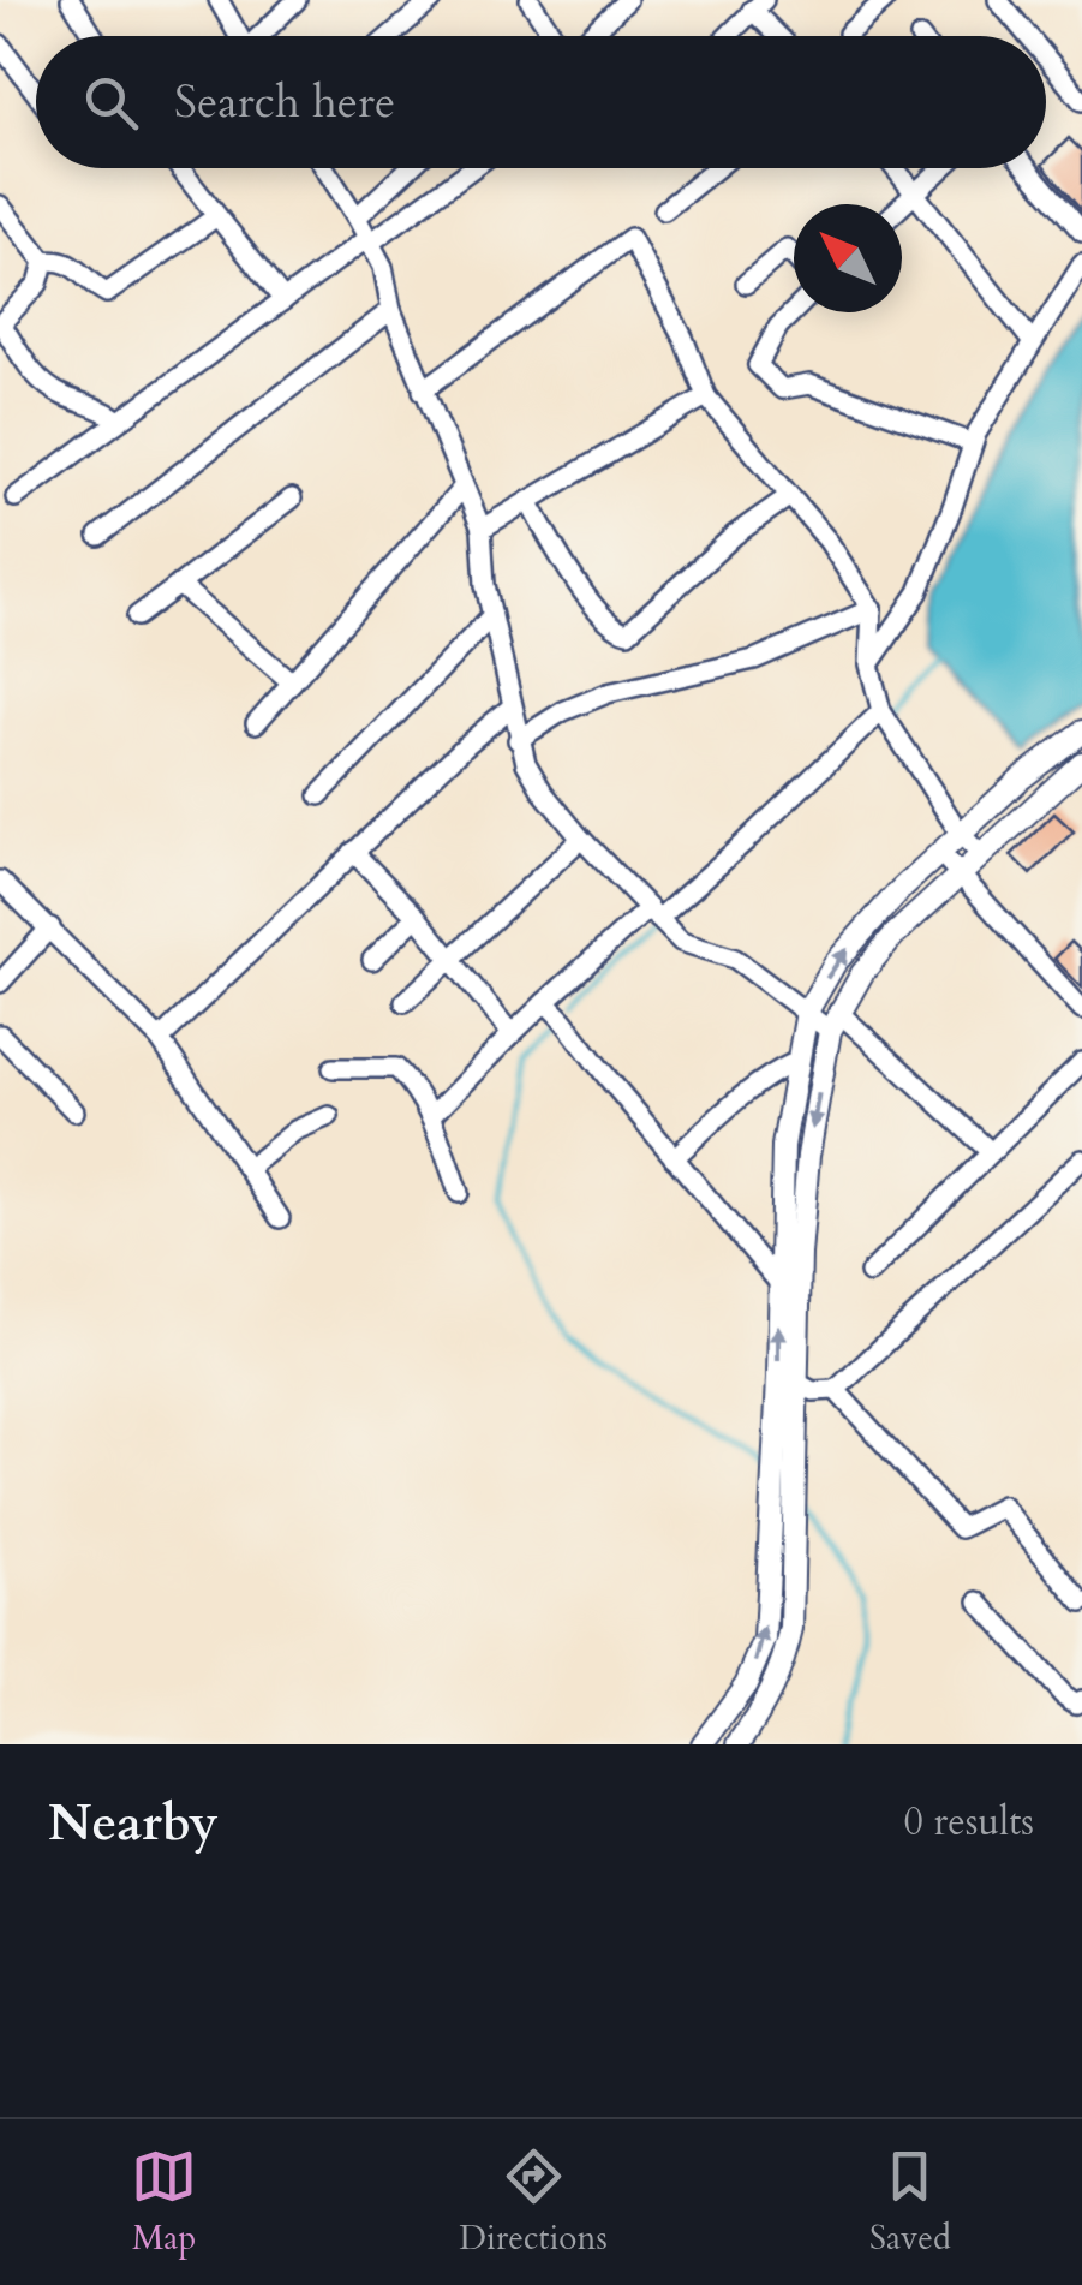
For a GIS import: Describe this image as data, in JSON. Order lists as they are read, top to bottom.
{
  "north": "top left",
  "page": {
    "search": "Search here",
    "heading": ["Nearby", "0 results"],
    "nav": ["Map", "Directions", "Saved"]
  }
}
